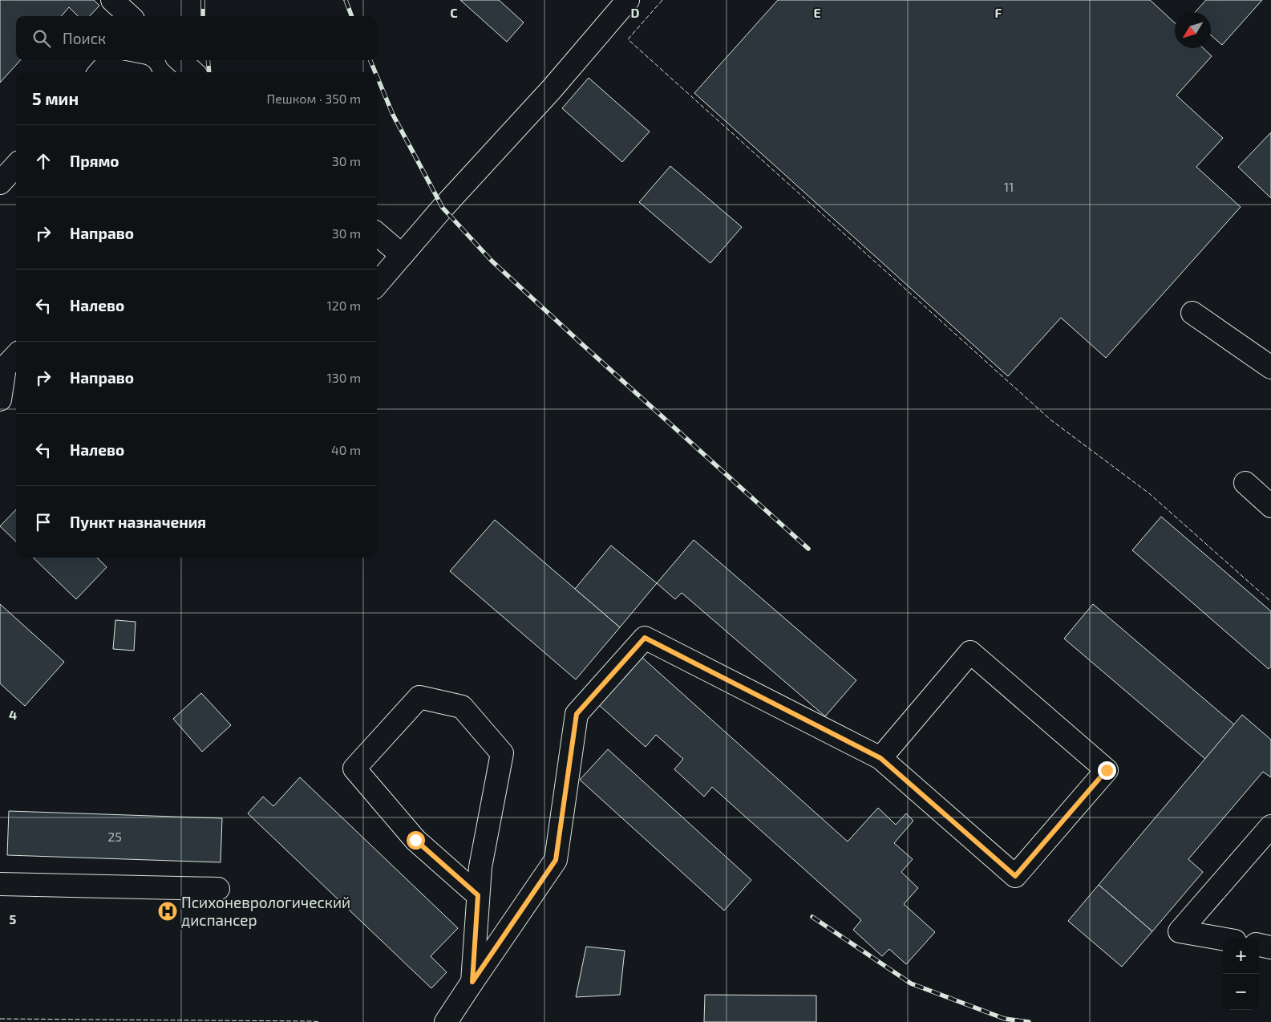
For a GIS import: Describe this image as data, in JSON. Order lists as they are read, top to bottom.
{
  "places": {
    "hospital": ["Психоневрологический диспансер"]
  },
  "house_numbers": ["11", "25"],
  "north": "bottom left",
  "page": {
    "search": "Поиск",
    "heading": ["5 мин", "Пешком · 350 m"],
    "list": [
      ["Прямо", "30 m"],
      ["Направо", "30 m"],
      ["Налево", "120 m"],
      ["Направо", "130 m"],
      ["Налево", "40 m"],
      "Пункт назначения"
    ],
    "map_buttons": ["+", "−"]
  },
  "grid": {
    "columns": [
      "C",
      "D",
      "E",
      "F"
    ],
    "rows": ["4", "5"]
  }
}
